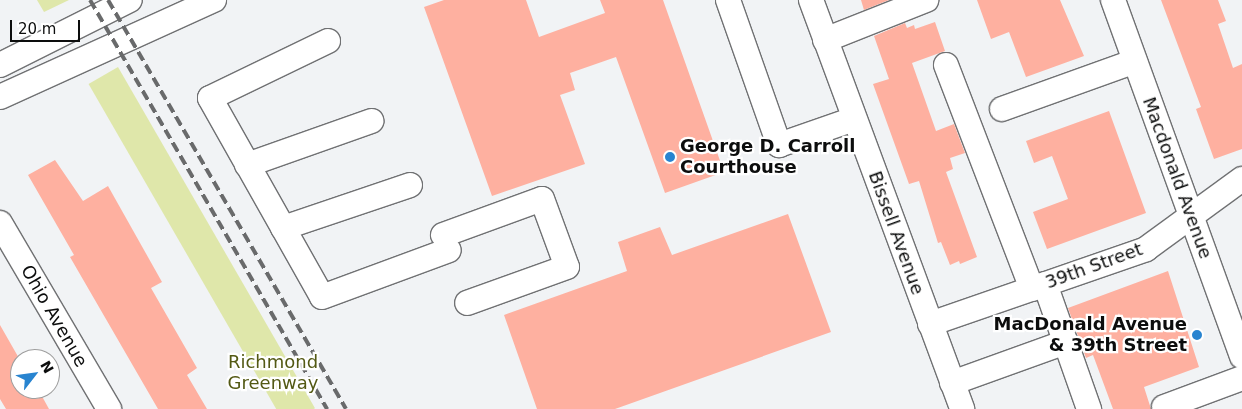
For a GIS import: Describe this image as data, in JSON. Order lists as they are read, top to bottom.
{
  "streets": {
    "street": [
      "Macdonald Avenue",
      "Bissell Avenue",
      "39th Street",
      "Ohio Avenue"
    ]
  },
  "crossings": [
    ["Macdonald Avenue", "39th Street"],
    ["Bissell Avenue", "39th Street"]
  ],
  "parks": ["Richmond Greenway"],
  "places": ["George D. Carroll Courthouse", "MacDonald Avenue & 39th Street"],
  "scale_bar": "20 m",
  "north": "top right"
}
